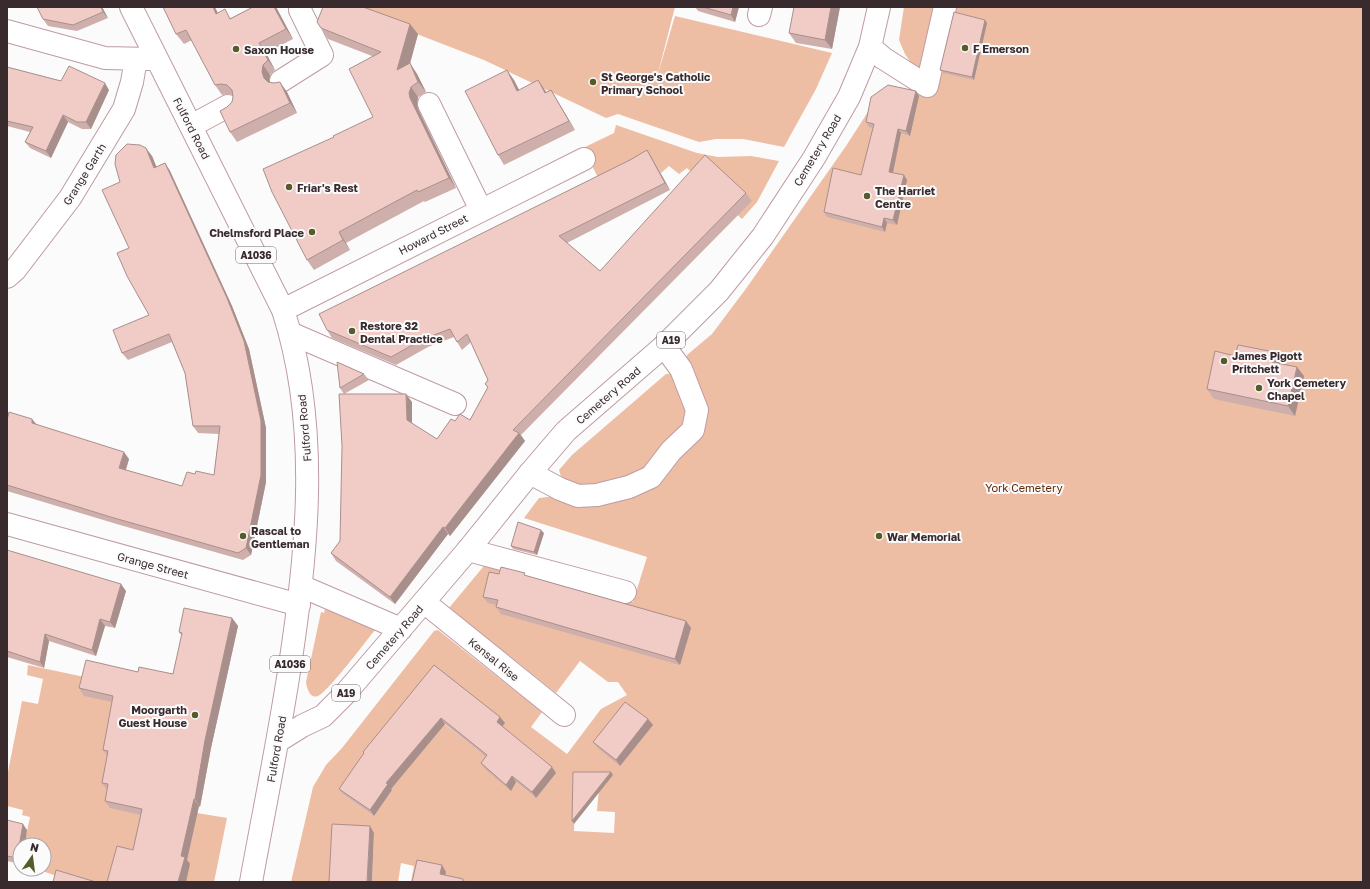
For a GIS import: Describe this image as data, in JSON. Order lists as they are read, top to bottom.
{
  "streets": {
    "main road": [
      "Fulford Road",
      "Cemetery Road",
      "Grange Garth",
      "Howard Street",
      "A1036",
      "A19",
      "Grange Street",
      "Kensal Rise"
    ]
  },
  "crossings": [
    ["Fulford Road", "Cemetery Road"],
    ["Fulford Road", "Howard Street"],
    ["Fulford Road", "Grange Street"],
    ["Cemetery Road", "Grange Street"],
    ["Cemetery Road", "Kensal Rise"]
  ],
  "parks": ["York Cemetery"],
  "places": [
    "F Emerson",
    "Saxon House",
    "St George's Catholic Primary School",
    "Friar's Rest",
    "The Harriet Centre",
    "Chelmsford Place",
    "Restore 32 Dental Practice",
    "James Pigott Pritchett",
    "York Cemetery Chapel",
    "Rascal to Gentleman",
    "War Memorial",
    "Moorgarth Guest House"
  ],
  "north": "top"
}
